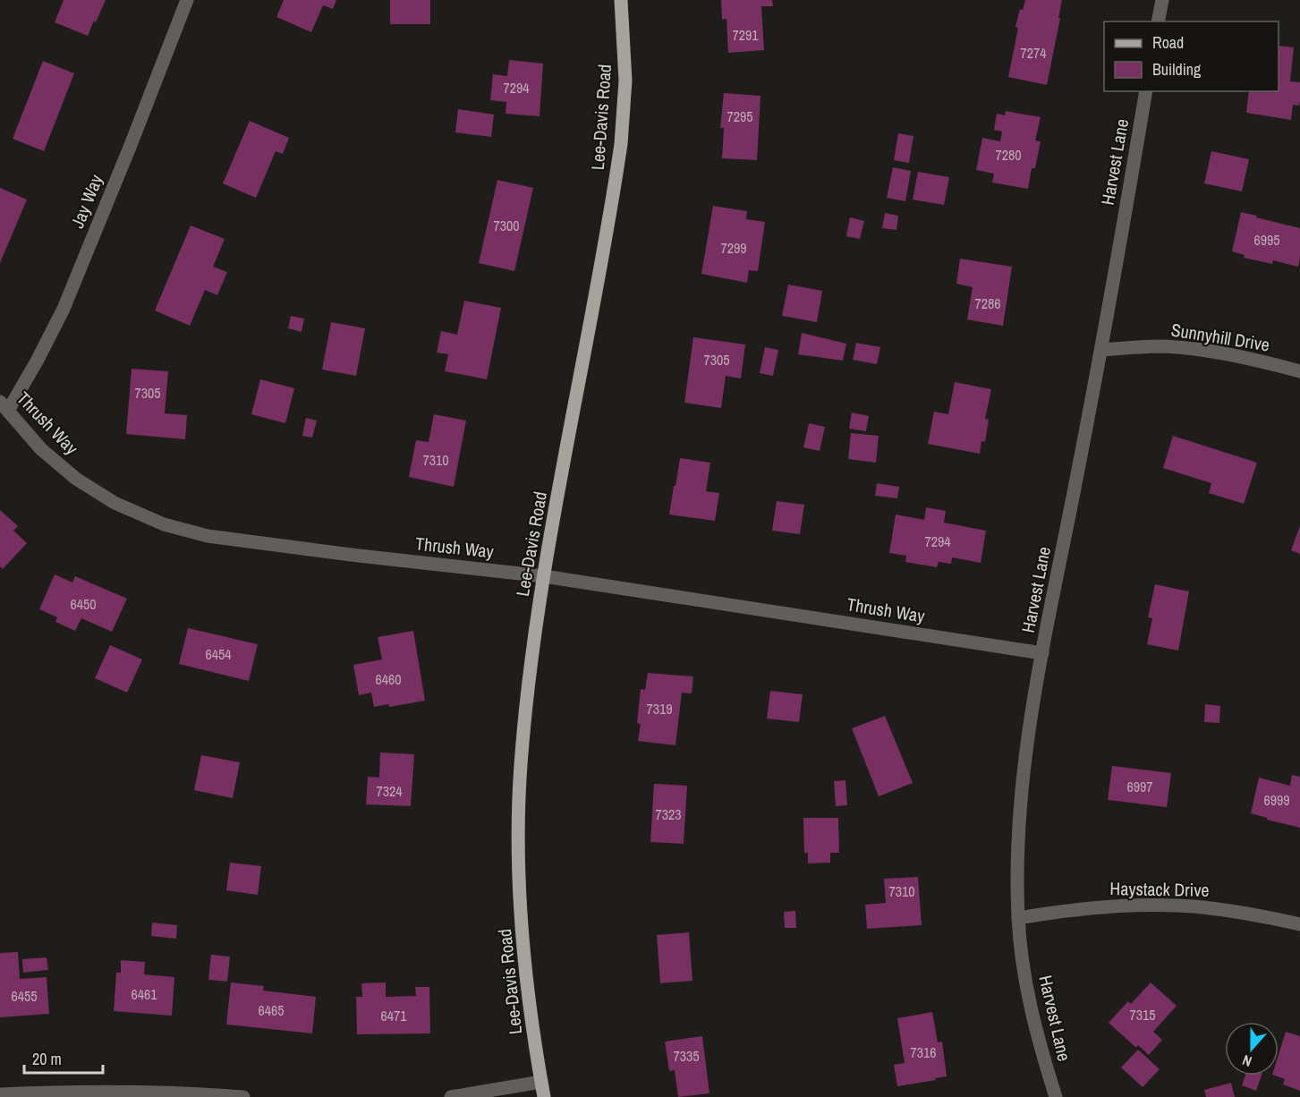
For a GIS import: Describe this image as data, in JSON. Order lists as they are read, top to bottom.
{
  "streets": {
    "main road": ["Lee-Davis Road"],
    "street": [
      "Harvest Lane",
      "Jay Way",
      "Sunnyhill Drive",
      "Thrush Way",
      "Haystack Drive"
    ]
  },
  "crossings": [
    ["Lee-Davis Road", "Thrush Way"],
    ["Harvest Lane", "Sunnyhill Drive"],
    ["Harvest Lane", "Thrush Way"],
    ["Harvest Lane", "Haystack Drive"],
    ["Jay Way", "Thrush Way"]
  ],
  "house_numbers": [
    "7291",
    "7274",
    "7294",
    "7295",
    "7280",
    "7300",
    "6995",
    "7299",
    "7286",
    "7305",
    "7305",
    "7310",
    "7294",
    "6450",
    "6454",
    "6460",
    "7319",
    "6997",
    "7324",
    "6999",
    "7323",
    "7310",
    "6461",
    "6455",
    "6465",
    "7315",
    "6471",
    "7316",
    "7335"
  ],
  "legend": ["Road", "Building"],
  "scale_bar": "20 m",
  "north": "bottom"
}
